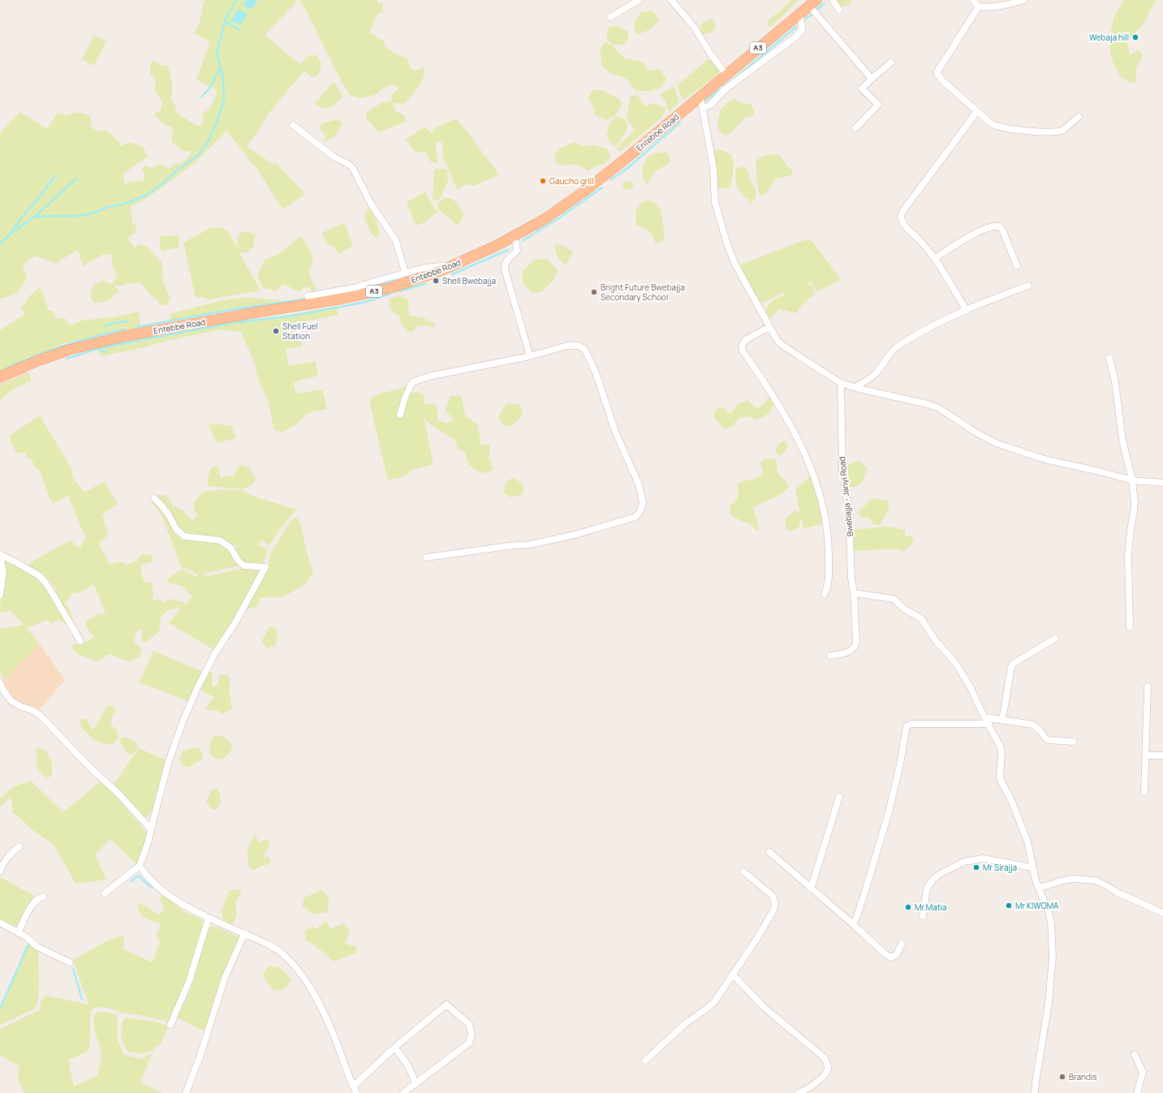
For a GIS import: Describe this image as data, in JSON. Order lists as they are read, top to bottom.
{
  "streets": {
    "main road": ["A3", "Entebbe Road"],
    "street": ["Bwebajja - Janyi Road"]
  },
  "places": [
    "Webaja hill",
    "Gaucho grill",
    "Shell Bwebajja",
    "Bright Future Bwebajja Secondary School",
    "Shell Fuel Station",
    "Mr Sirajja",
    "Mr KIWOMA",
    "Mr.Matia",
    "Brandis"
  ]
}
